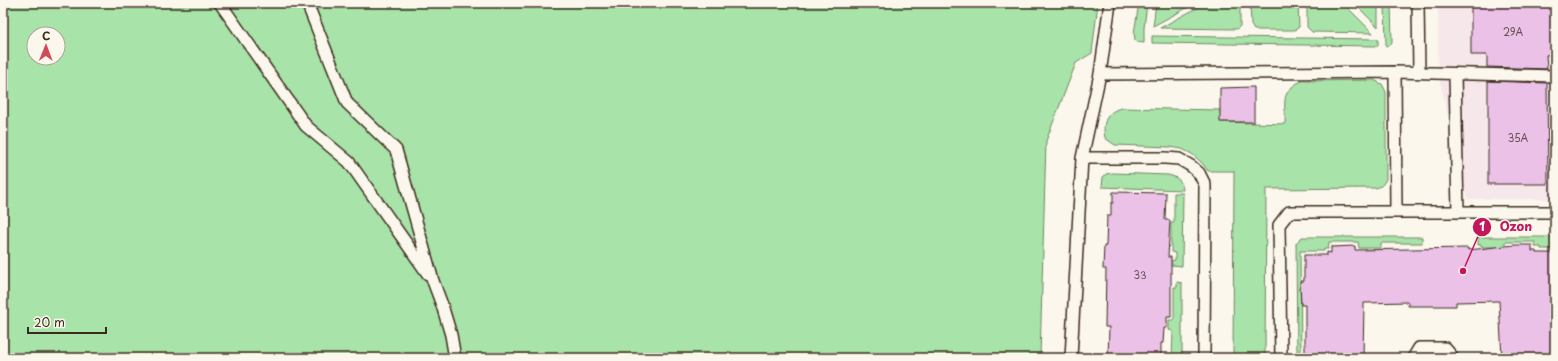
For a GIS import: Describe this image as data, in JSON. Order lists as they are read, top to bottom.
{
  "places": ["Ozon"],
  "house_numbers": ["29А", "35А", "33"],
  "scale_bar": "20 m",
  "north": "top"
}
